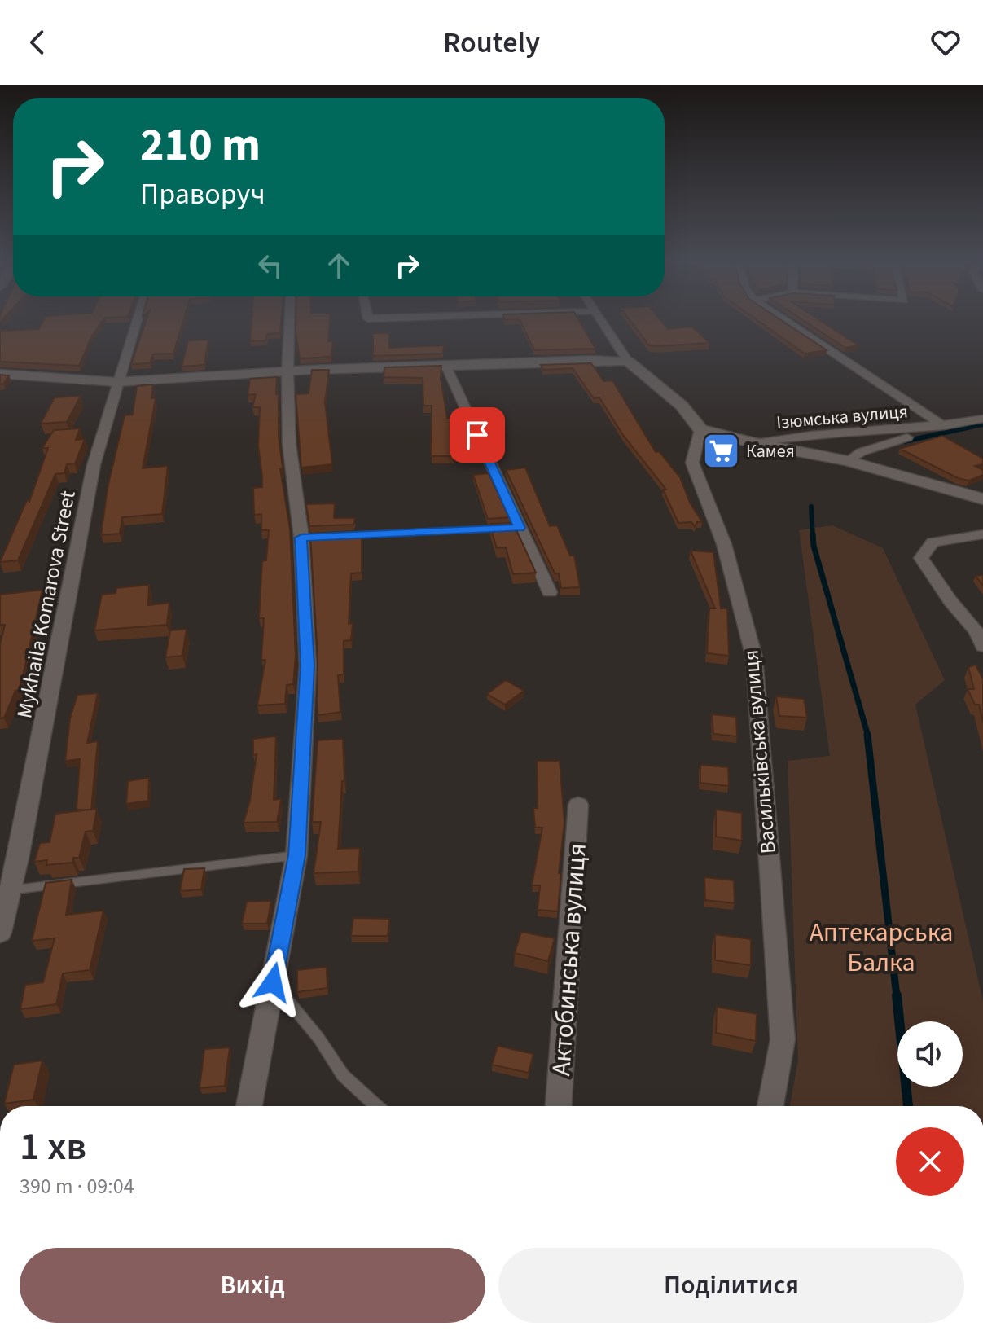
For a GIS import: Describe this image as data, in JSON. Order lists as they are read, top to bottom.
{
  "streets": {
    "street": [
      "Ізюмська вулиця",
      "Mykhaila Komarova Street",
      "Васильківська вулиця",
      "Актобинська вулиця"
    ]
  },
  "parks": ["Аптекарська Балка"],
  "places": {
    "supermarket": ["Камея"]
  },
  "page": {
    "header": "Routely",
    "turn": ["210 m", "Праворуч"],
    "heading": ["1 хв", "390 m · 09:04"],
    "buttons": ["Вихід", "Поділитися"]
  }
}
